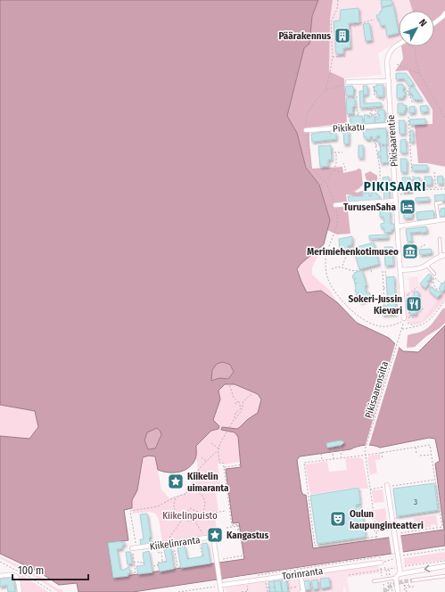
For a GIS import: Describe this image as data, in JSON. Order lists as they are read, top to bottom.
{
  "streets": {
    "street": [
      "Pikikatu",
      "Pikisaarentie",
      "Kiikelinranta",
      "Torinranta"
    ],
    "path": ["Pikisaarensilta"]
  },
  "crossings": [
    ["Pikikatu", "Pikisaarentie"],
    ["Pikisaarentie", "Pikisaarensilta"],
    ["Kiikelinranta", "Torinranta"]
  ],
  "districts": ["PIKISAARI"],
  "parks": ["Kiikelinpuisto"],
  "places": {
    "building": ["Päärakennus"],
    "hotel": ["TurusenSaha"],
    "museum": ["Merimiehenkotimuseo"],
    "restaurant": ["Sokeri-Jussin Kievari"],
    "place": ["Kiikelin uimaranta", "Kangastus"],
    "theatre": ["Oulun kaupunginteatteri"]
  },
  "house_numbers": ["3"],
  "scale_bar": "100 m",
  "north": "top right"
}
